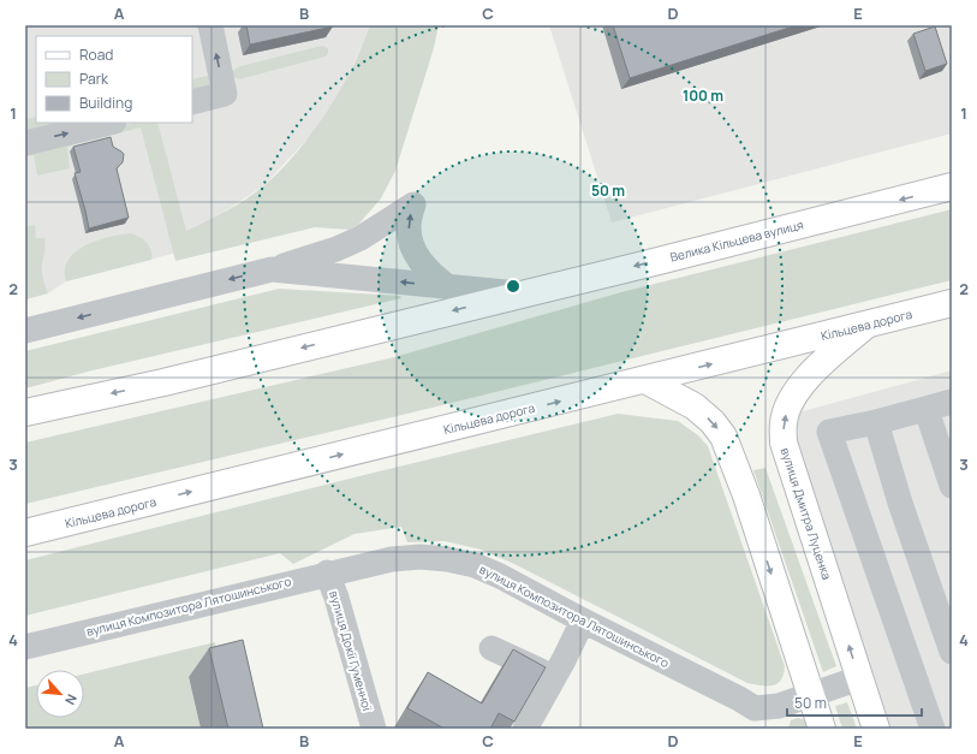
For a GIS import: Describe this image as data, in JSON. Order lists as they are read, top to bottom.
{
  "streets": {
    "main road": ["Велика Кільцева вулиця", "Кільцева дорога", "вулиця Дмитра Луценка"],
    "street": ["вулиця Композитора Лятошинського", "вулиця Докії Гуменної"]
  },
  "crossings": [
    ["Кільцева дорога", "вулиця Дмитра Луценка"],
    ["вулиця Дмитра Луценка", "вулиця Композитора Лятошинського"],
    ["вулиця Композитора Лятошинського", "вулиця Докії Гуменної"]
  ],
  "one_way": ["Велика Кільцева вулиця", "вулиця Дмитра Луценка"],
  "legend": ["Road", "Park", "Building"],
  "scale_bar": "50 m",
  "north": "bottom right",
  "grid": {
    "columns": [
      "A",
      "B",
      "C",
      "D",
      "E"
    ],
    "rows": [
      "1",
      "2",
      "3",
      "4"
    ]
  },
  "rings": ["100 m", "50 m"]
}
